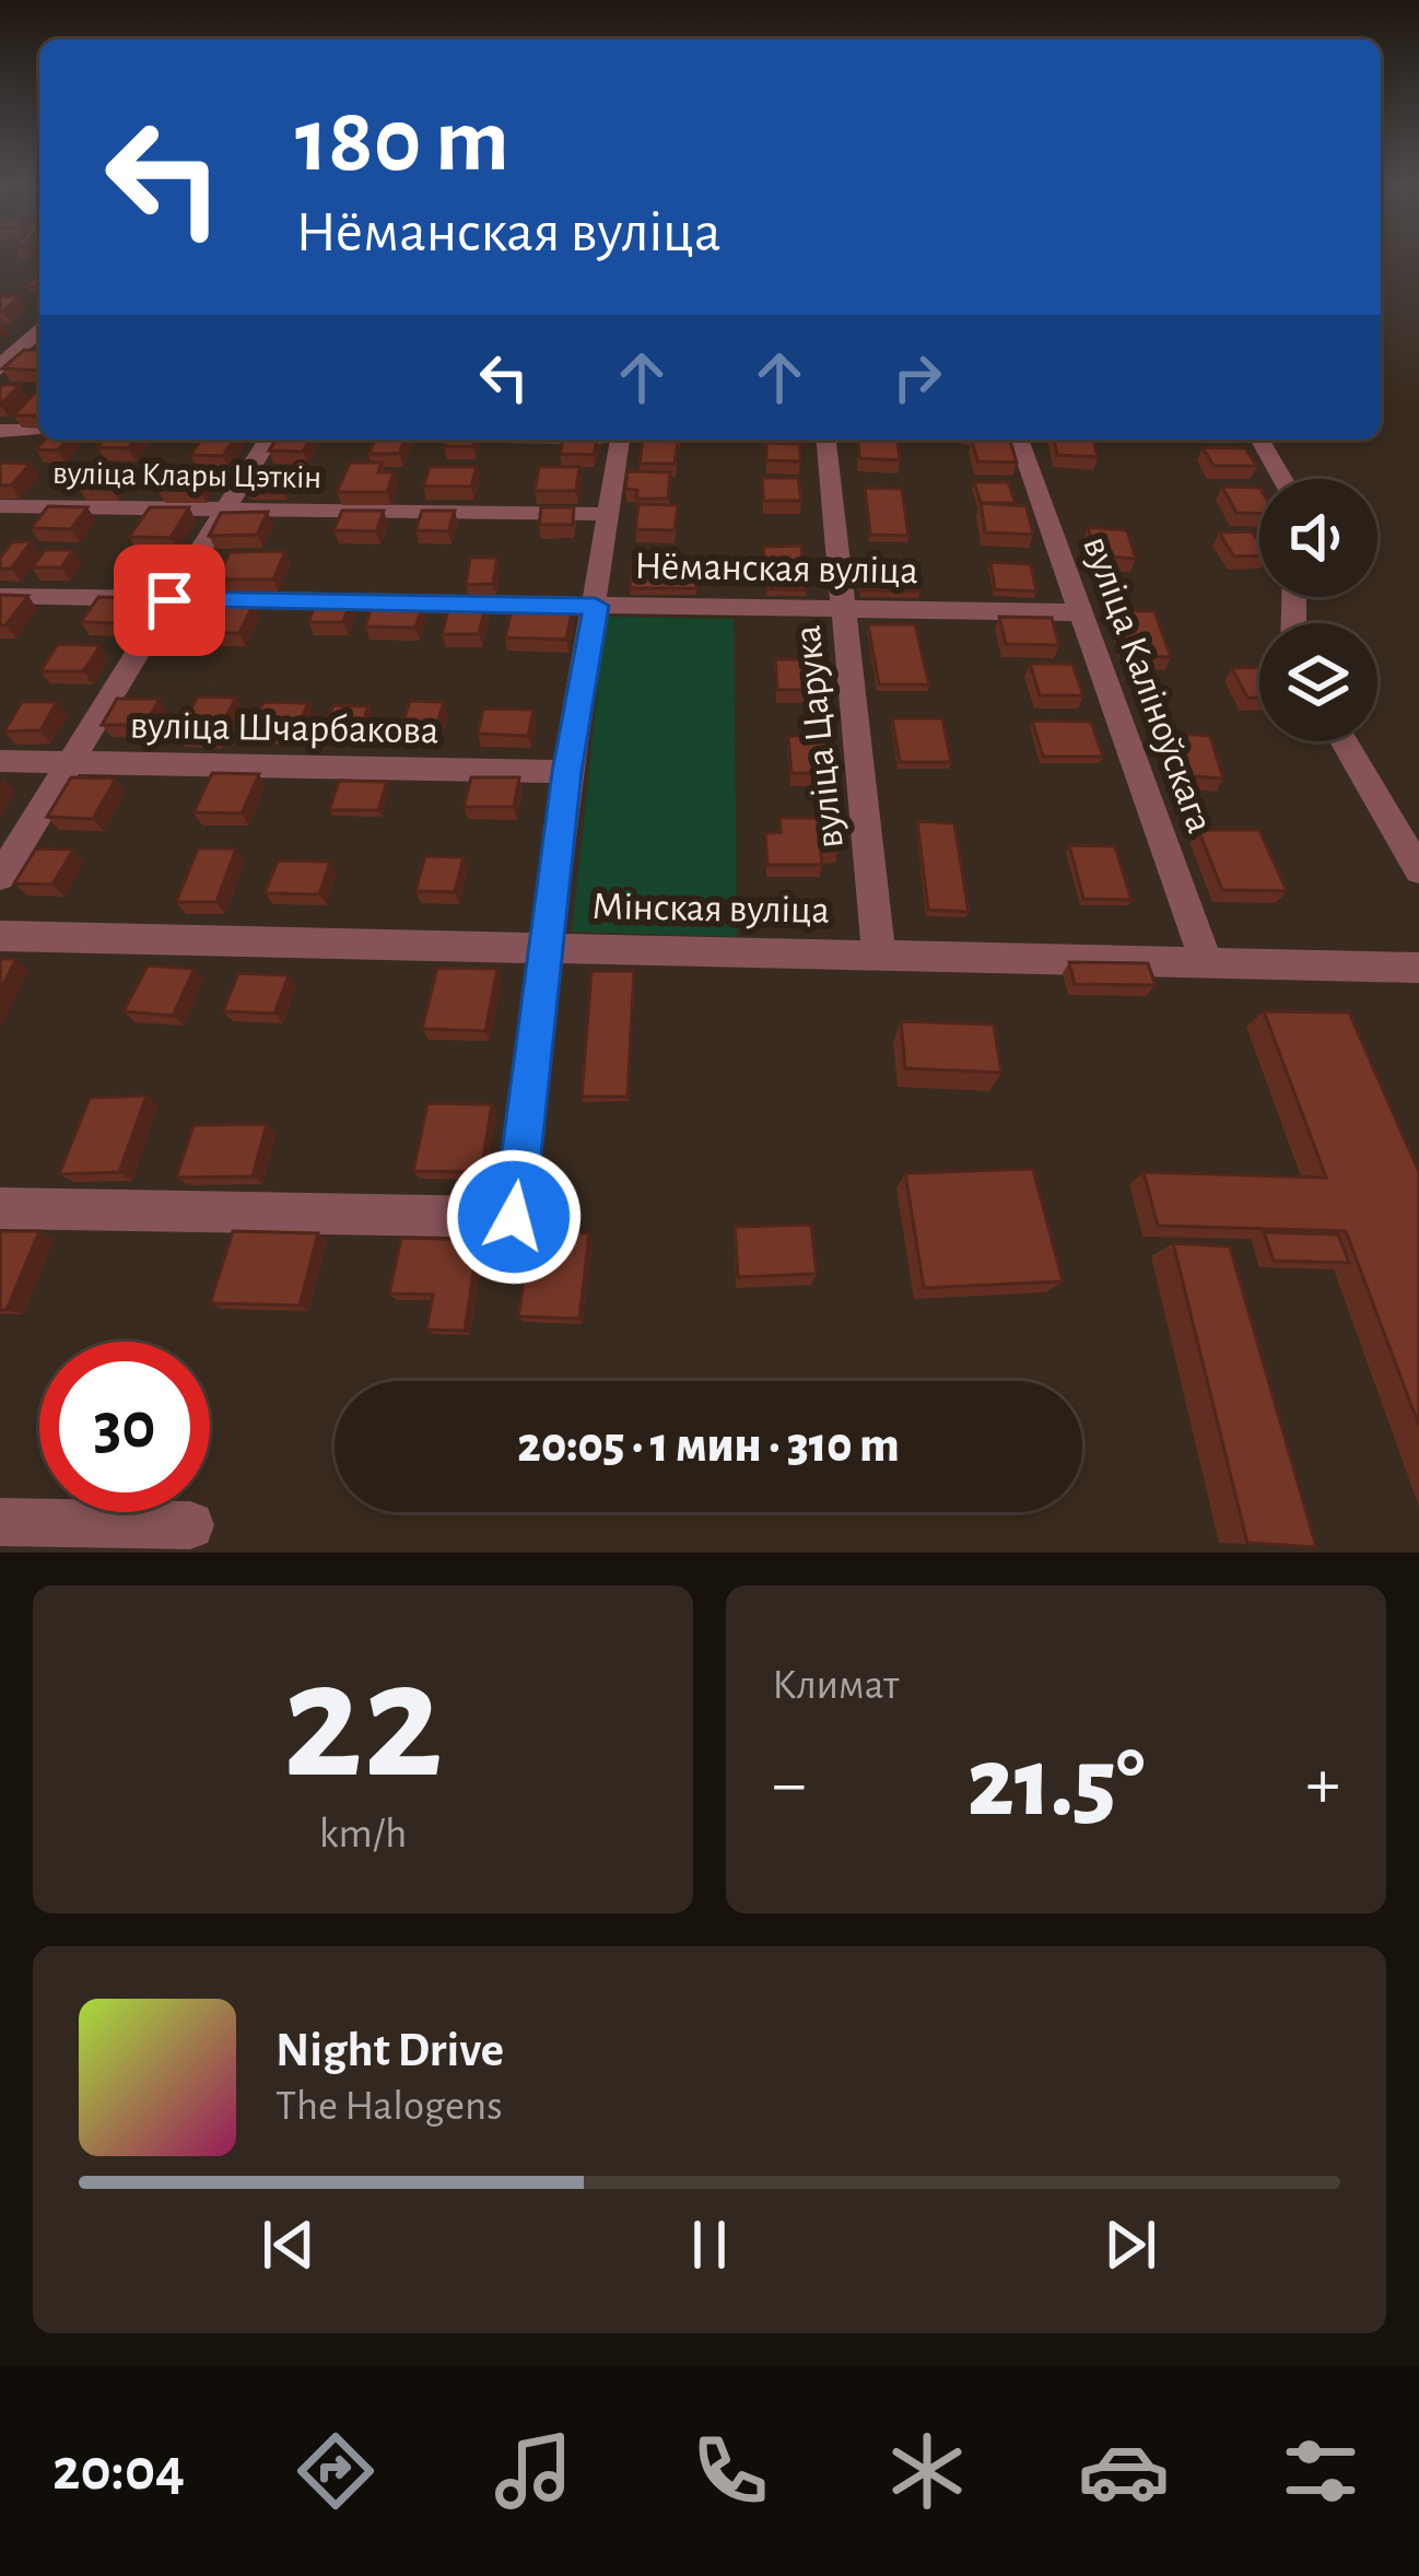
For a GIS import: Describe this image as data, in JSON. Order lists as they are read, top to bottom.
{
  "streets": {
    "street": [
      "вуліца Клары Цэткін",
      "Нёманская вуліца",
      "вуліца Каліноўскага",
      "вуліца Шчарбакова",
      "вуліца Царука",
      "Мінская вуліца"
    ]
  },
  "crossings": [
    ["Нёманская вуліца", "вуліца Каліноўскага"],
    ["Нёманская вуліца", "вуліца Царука"],
    ["вуліца Каліноўскага", "Мінская вуліца"],
    ["вуліца Царука", "Мінская вуліца"]
  ],
  "page": {
    "turn": ["180 m", "Нёманская вуліца"],
    "limit": "30",
    "trip": "20:05 · 1 мин · 310 m",
    "tile": [
      ["22", "km/h"],
      "Климат"
    ],
    "heat": ["−", "21.5°", "+"],
    "song": ["Night Drive", "The Halogens"],
    "tabs": "20:04"
  }
}
